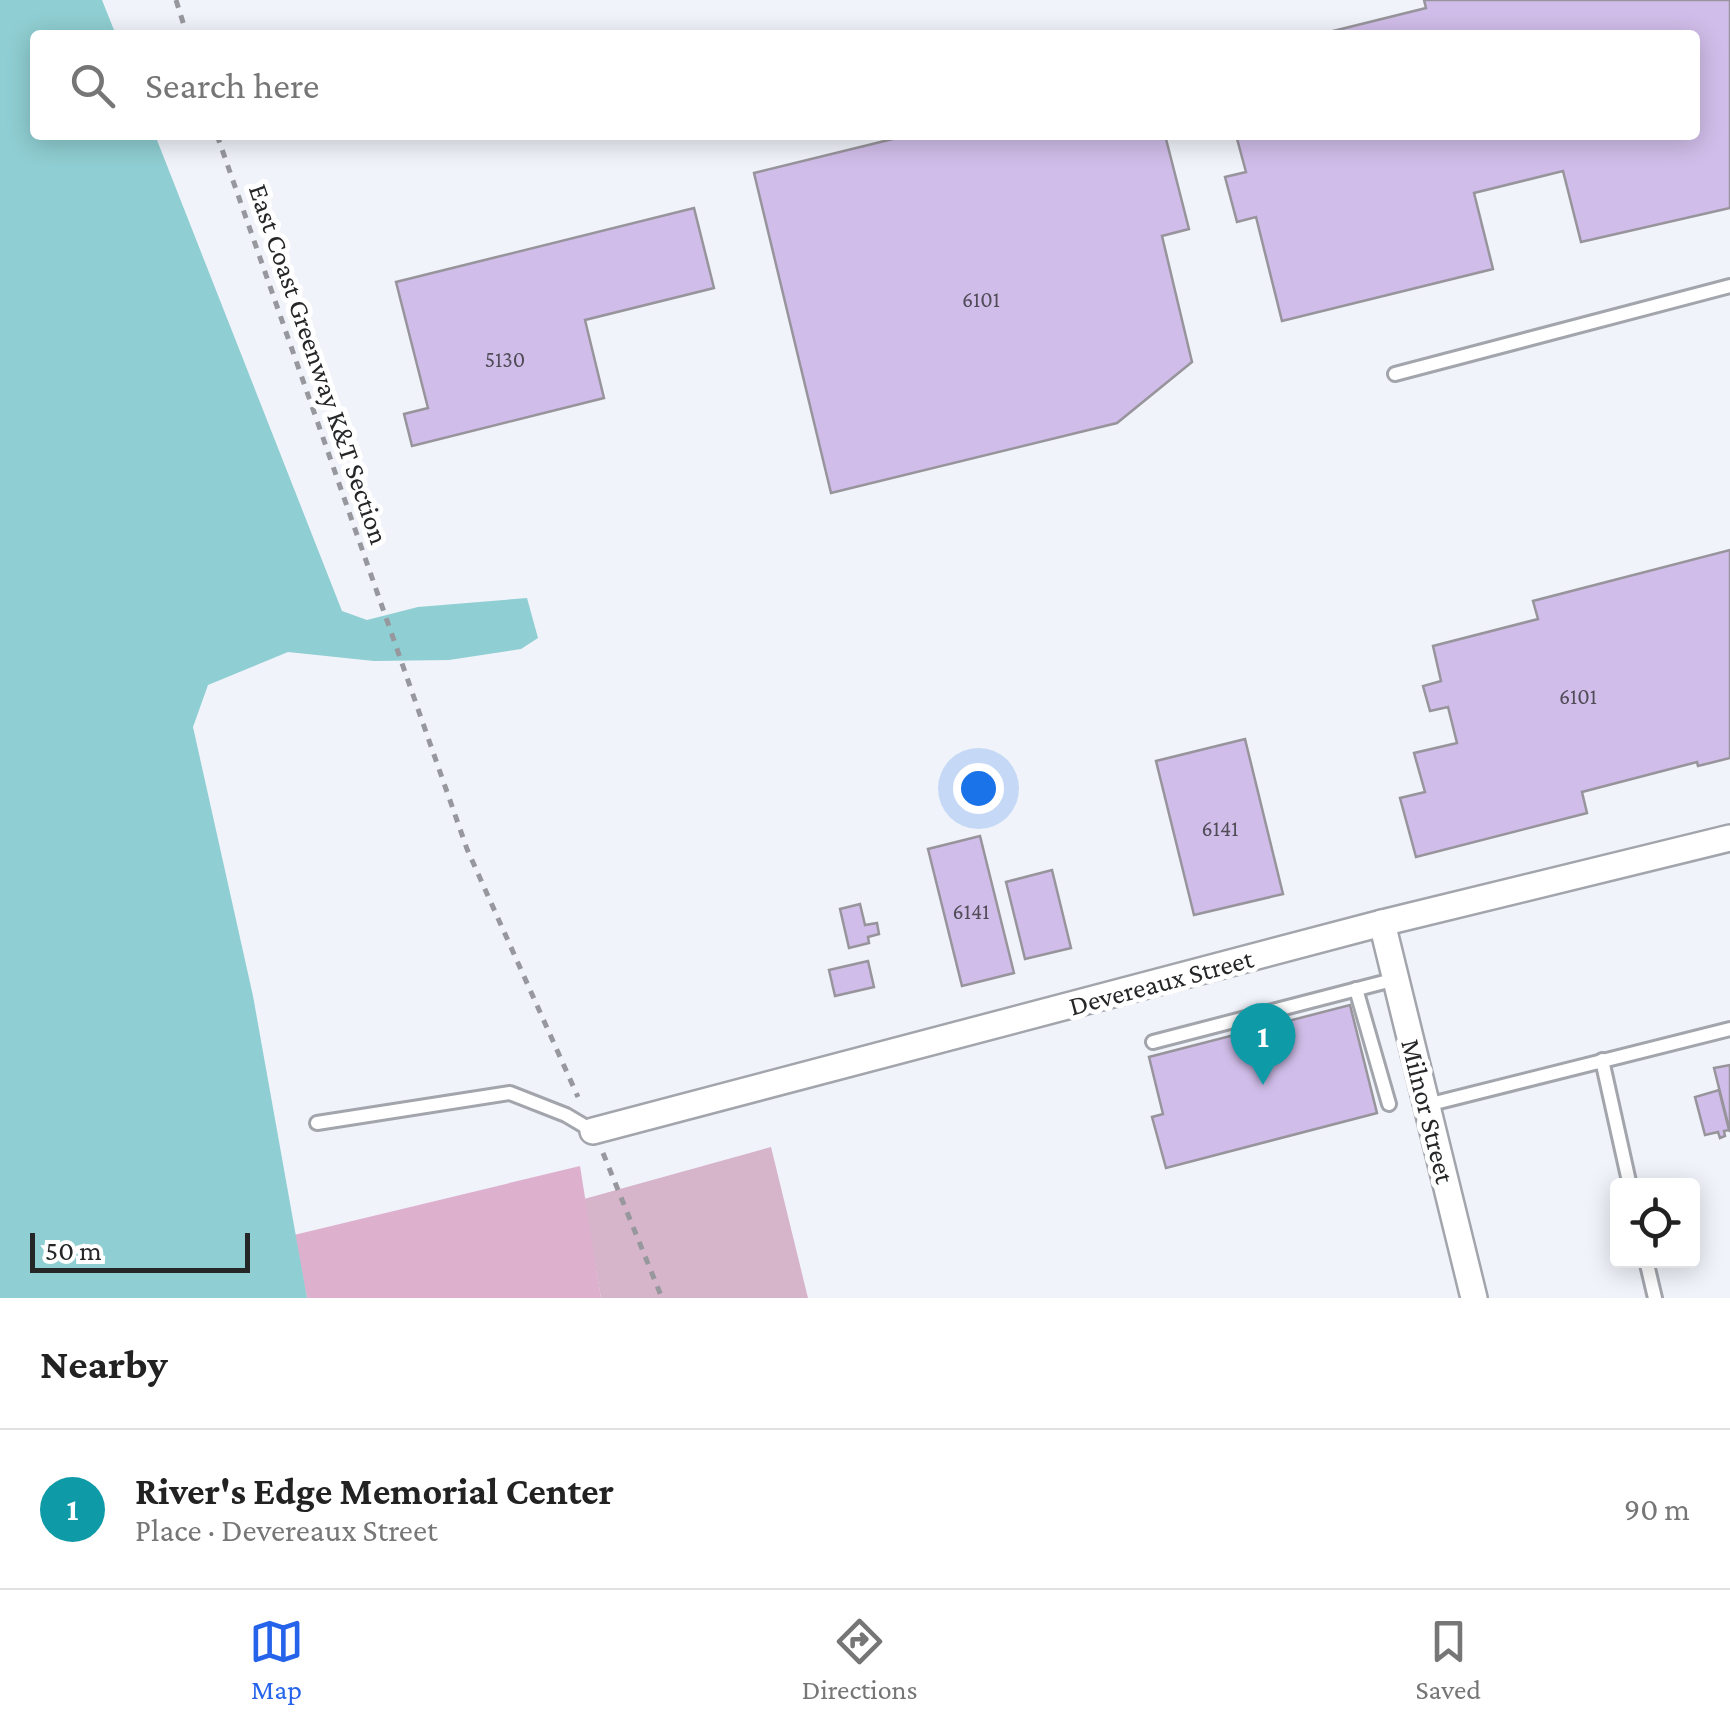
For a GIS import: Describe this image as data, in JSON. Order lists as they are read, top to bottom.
{
  "streets": {
    "street": ["Devereaux Street", "Milnor Street"],
    "path": ["East Coast Greenway K&T Section"]
  },
  "crossings": [
    ["Devereaux Street", "Milnor Street"]
  ],
  "house_numbers": [
    "6101",
    "5130",
    "6101",
    "6141",
    "6141"
  ],
  "scale_bar": "50 m",
  "page": {
    "search": "Search here",
    "pins": "1",
    "scale": "50 m",
    "heading": "Nearby",
    "list": [
      {
        "mark": "1",
        "name": "River's Edge Memorial Center",
        "note": "Place · Devereaux Street",
        "value": "90 m"
      }
    ],
    "nav": ["Map", "Directions", "Saved"]
  }
}
